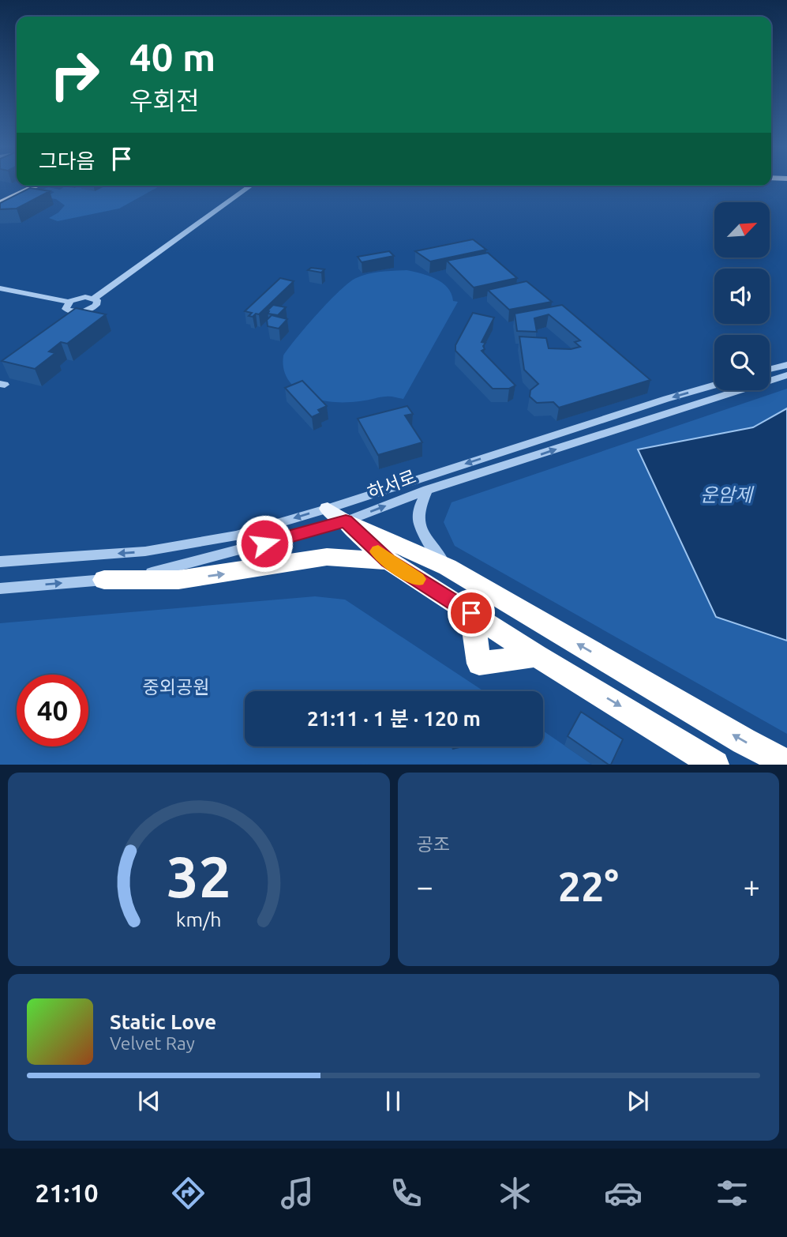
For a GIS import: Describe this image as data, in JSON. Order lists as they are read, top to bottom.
{
  "streets": {
    "street": ["하서로"]
  },
  "water": ["운암제"],
  "parks": ["중외공원"],
  "north": "top right",
  "page": {
    "turn": ["40 m", "우회전"],
    "then": "그다음",
    "limit": "40",
    "trip": "21:11 · 1 분 · 120 m",
    "tile": "공조",
    "heat": ["−", "22°", "+"],
    "song": ["Static Love", "Velvet Ray"],
    "tabs": "21:10",
    "gauge": ["32", "km/h"]
  }
}
